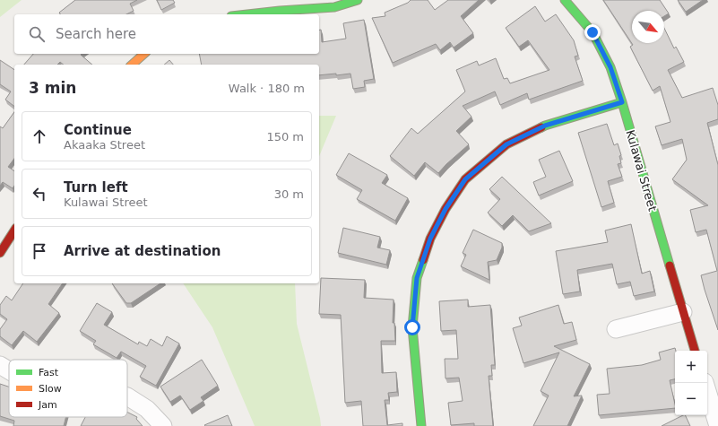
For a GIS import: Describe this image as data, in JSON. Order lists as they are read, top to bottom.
{
  "streets": {
    "street": ["Kulawai Street"]
  },
  "legend": ["Fast", "Slow", "Jam"],
  "north": "bottom right",
  "page": {
    "search": "Search here",
    "heading": ["3 min", "Walk · 180 m"],
    "list": [
      ["Continue", "Akaaka Street", "150 m"],
      ["Turn left", "Kulawai Street", "30 m"],
      "Arrive at destination"
    ],
    "map_buttons": ["+", "−"]
  }
}
